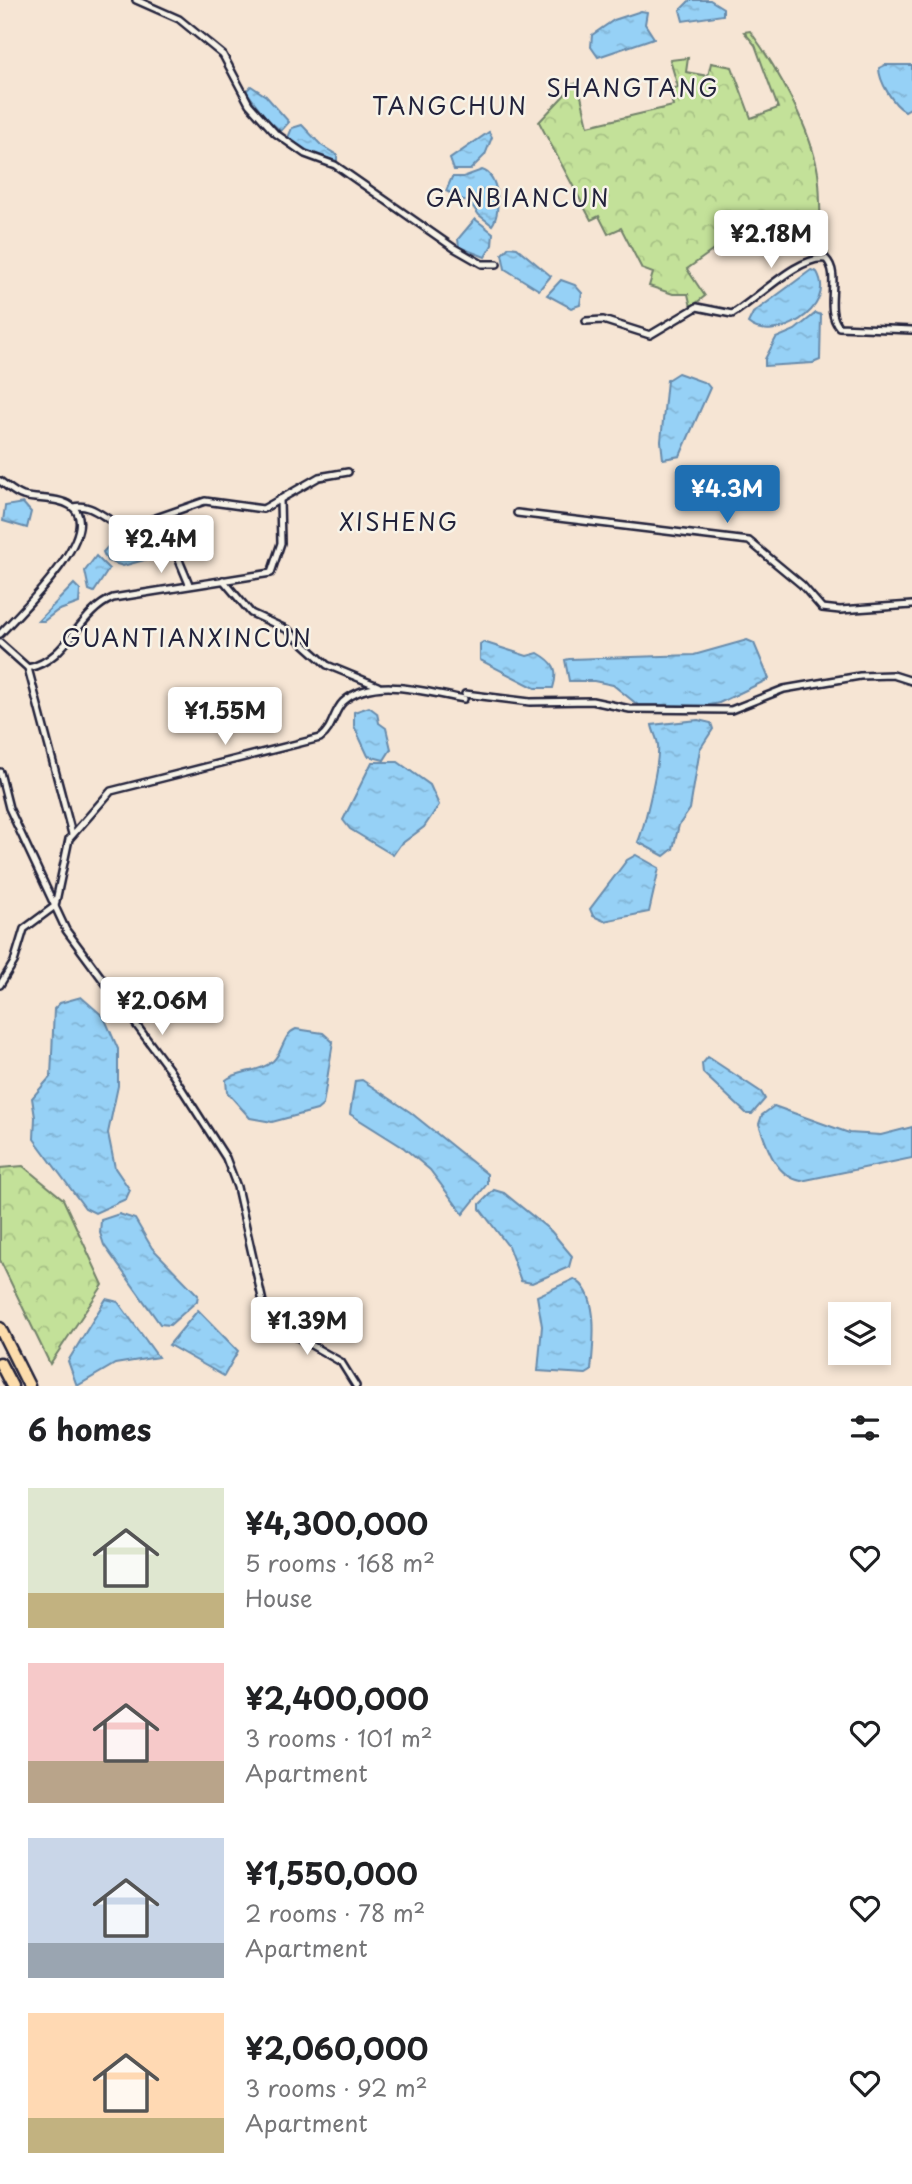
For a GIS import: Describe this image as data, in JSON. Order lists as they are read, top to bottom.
{
  "districts": [
    "SHANGTANG",
    "TANGCHUN",
    "GANBIANCUN",
    "XISHENG",
    "GUANTIANXINCUN"
  ],
  "page": {
    "price": [
      "¥2.18M",
      "¥4.3M",
      "¥2.4M",
      "¥1.55M",
      "¥2.06M",
      "¥1.39M"
    ],
    "heading": "6 homes",
    "list": [
      {
        "name": "¥4,300,000",
        "note": "5 rooms · 168 m² · House"
      },
      {
        "name": "¥2,400,000",
        "note": "3 rooms · 101 m² · Apartment"
      },
      {
        "name": "¥1,550,000",
        "note": "2 rooms · 78 m² · Apartment"
      },
      {
        "name": "¥2,060,000",
        "note": "3 rooms · 92 m² · Apartment"
      }
    ]
  }
}
